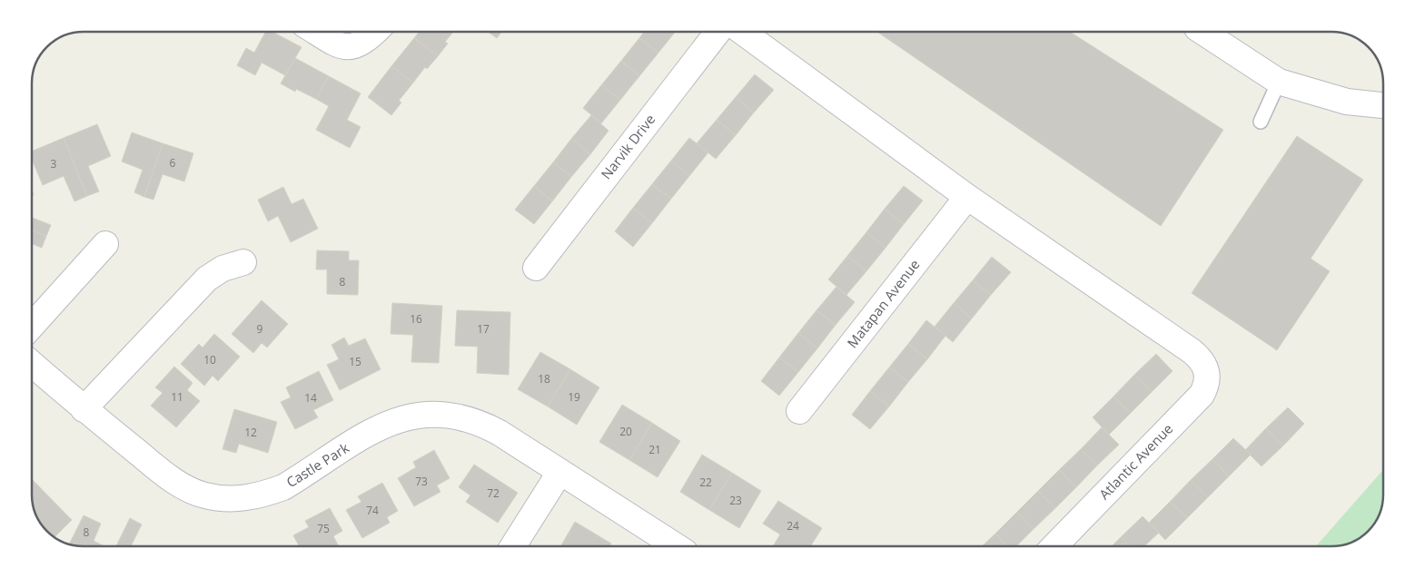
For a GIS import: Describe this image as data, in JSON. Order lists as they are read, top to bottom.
{
  "streets": {
    "street": [
      "Narvik Drive",
      "Matapan Avenue",
      "Atlantic Avenue",
      "Castle Park"
    ]
  },
  "crossings": [
    ["Matapan Avenue", "Atlantic Avenue"]
  ],
  "house_numbers": [
    "6",
    "3",
    "8",
    "16",
    "9",
    "17",
    "10",
    "15",
    "18",
    "11",
    "19",
    "14",
    "20",
    "12",
    "21",
    "73",
    "22",
    "72",
    "23",
    "74",
    "24",
    "75",
    "8"
  ]
}
